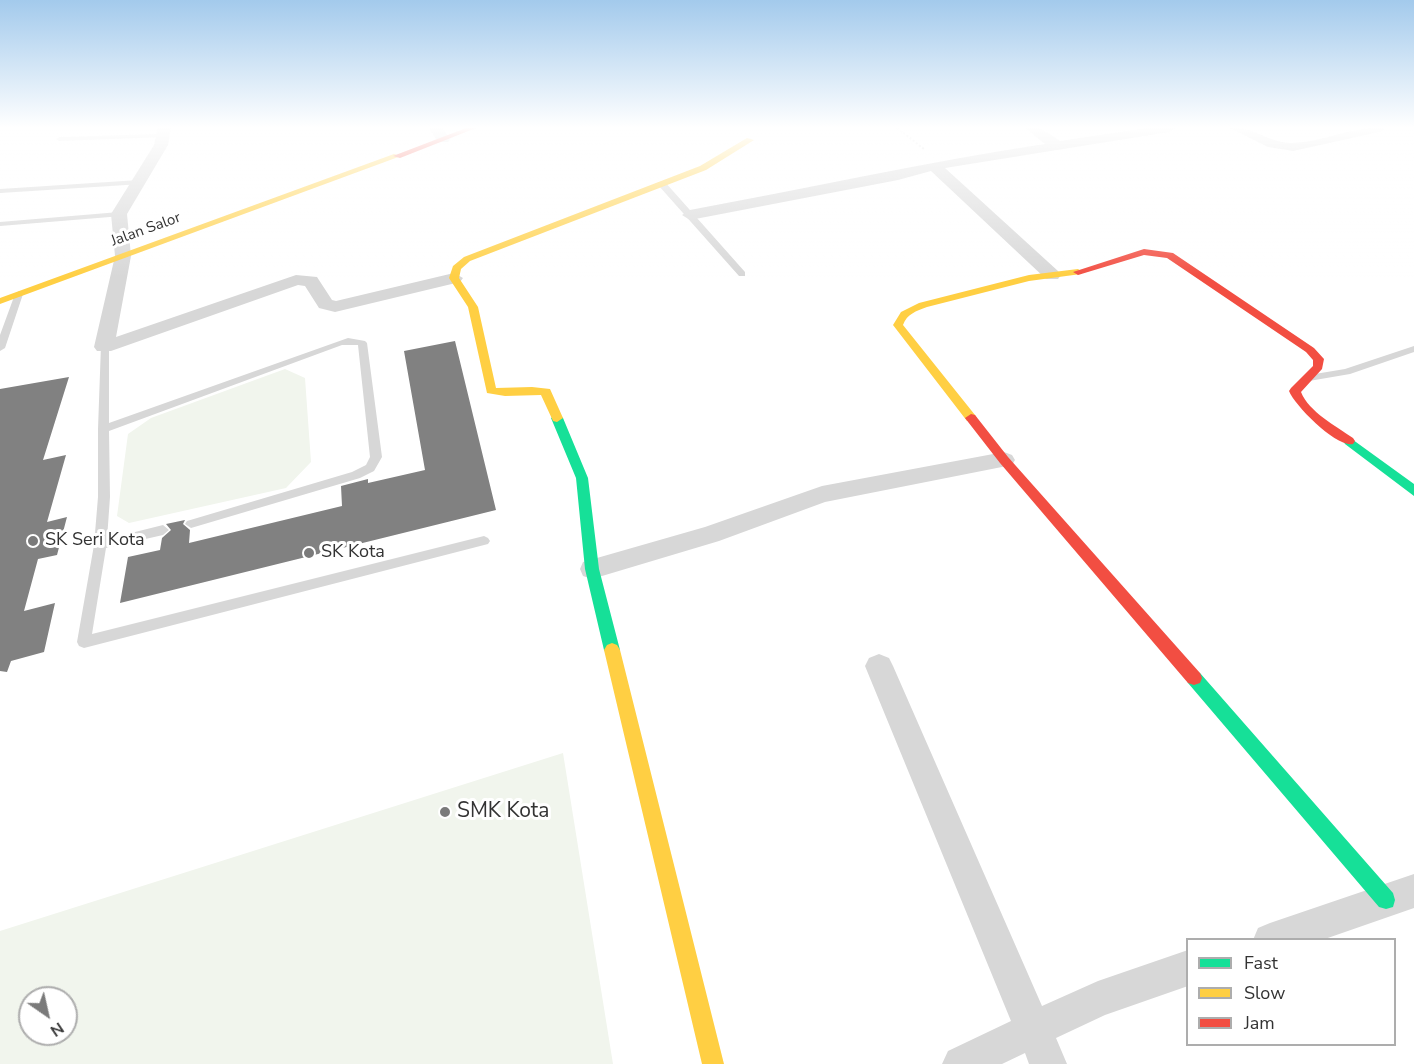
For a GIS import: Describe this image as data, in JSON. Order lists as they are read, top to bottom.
{
  "streets": {
    "street": ["Jalan Salor"]
  },
  "places": ["SK Seri Kota", "SK Kota", "SMK Kota"],
  "legend": ["Fast", "Slow", "Jam"],
  "north": "bottom right"
}
